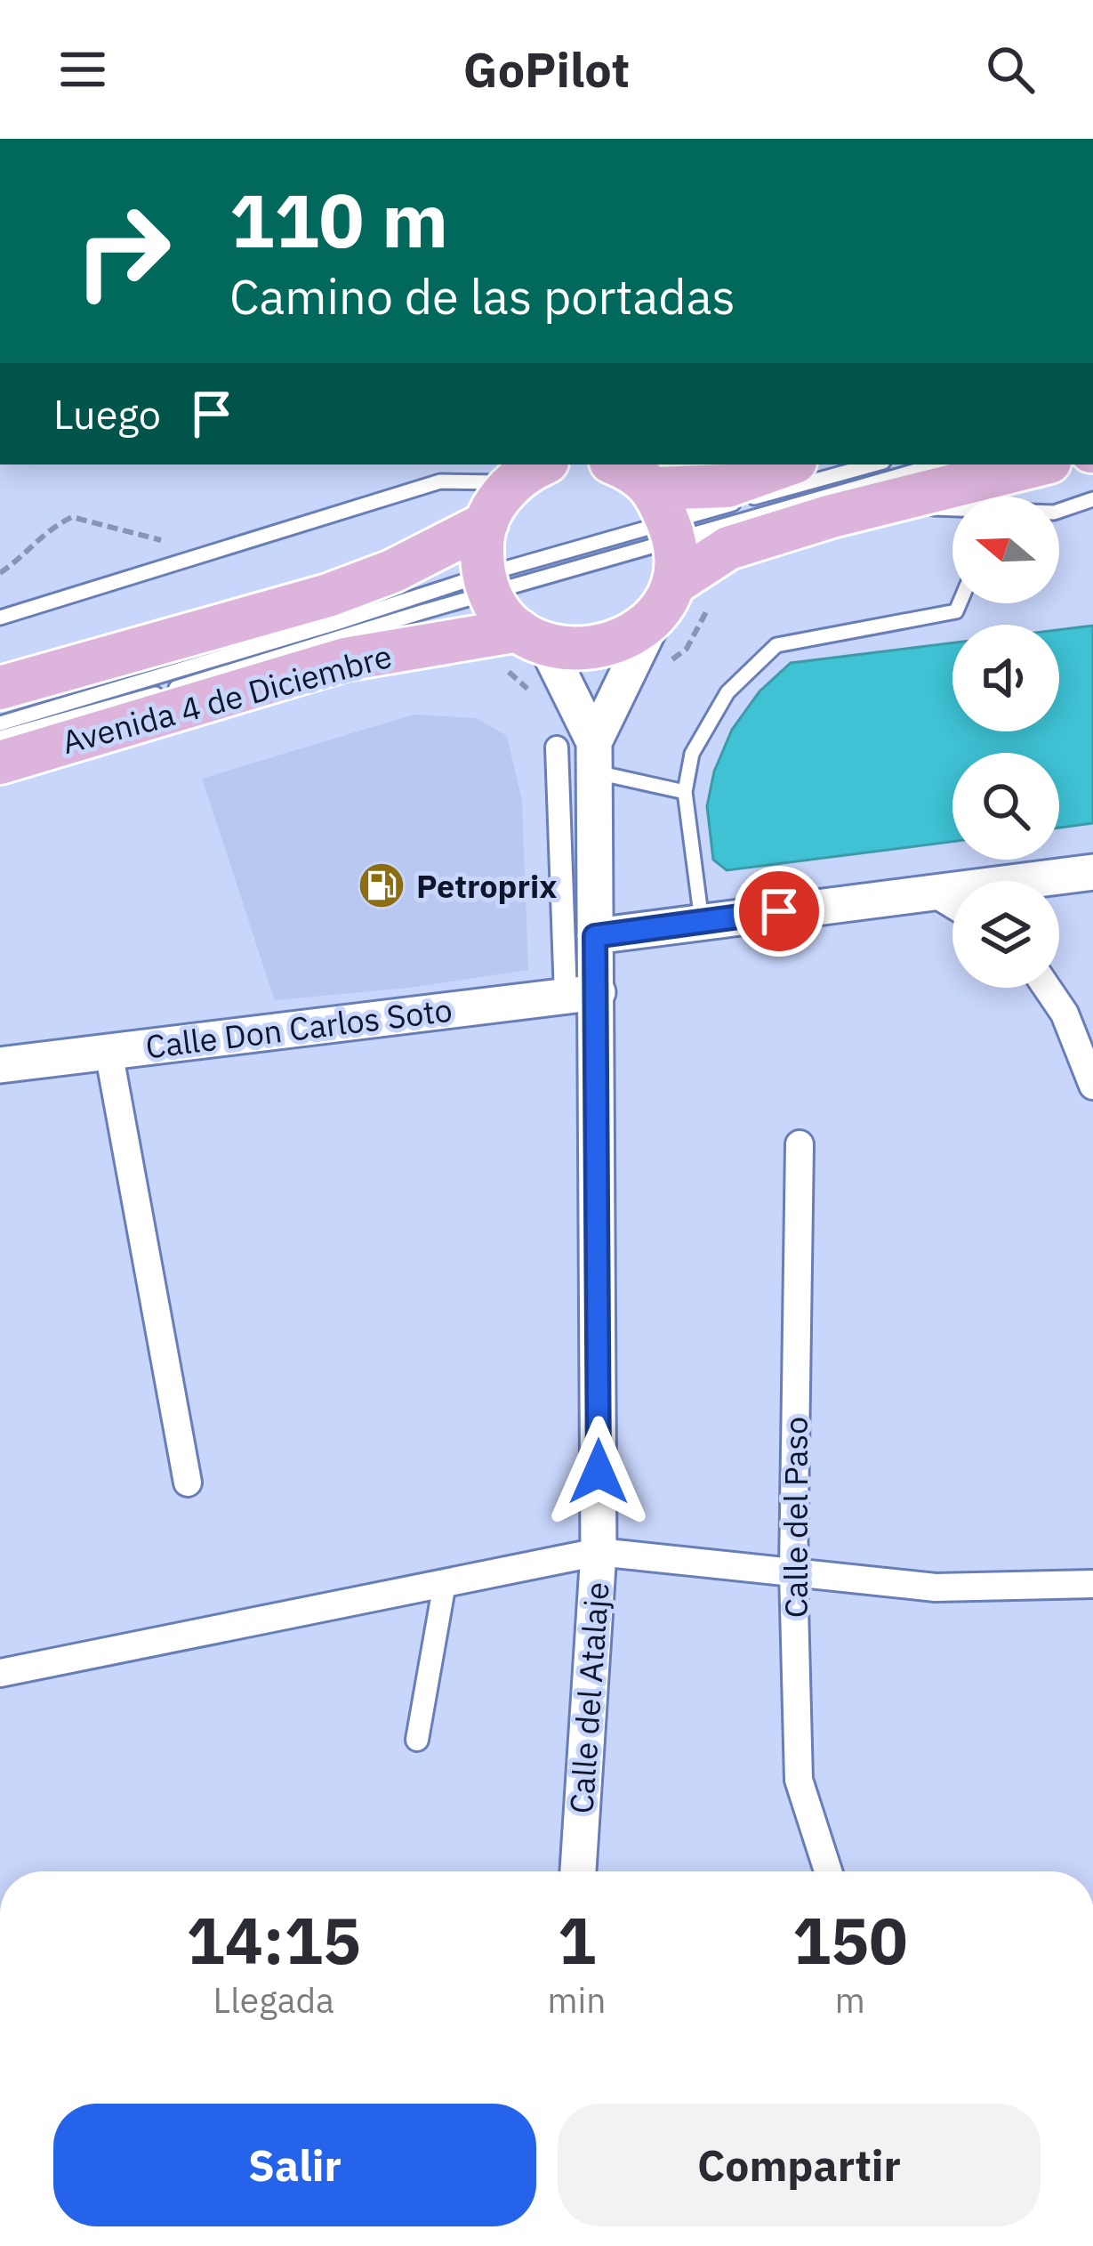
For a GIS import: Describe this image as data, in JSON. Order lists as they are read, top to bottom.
{
  "streets": {
    "main road": ["Avenida 4 de Diciembre"],
    "street": ["Calle Don Carlos Soto", "Calle del Paso", "Calle del Atalaje"]
  },
  "crossings": [
    ["Avenida 4 de Diciembre", "Calle del Atalaje"],
    ["Calle Don Carlos Soto", "Calle del Atalaje"]
  ],
  "places": {
    "fuel station": ["Petroprix"]
  },
  "north": "left",
  "page": {
    "header": "GoPilot",
    "turn": ["110 m", "Camino de las portadas"],
    "then": "Luego",
    "eta": [
      "14:15",
      "Llegada",
      "1",
      "min",
      "150",
      "m"
    ],
    "buttons": ["Salir", "Compartir"]
  }
}
